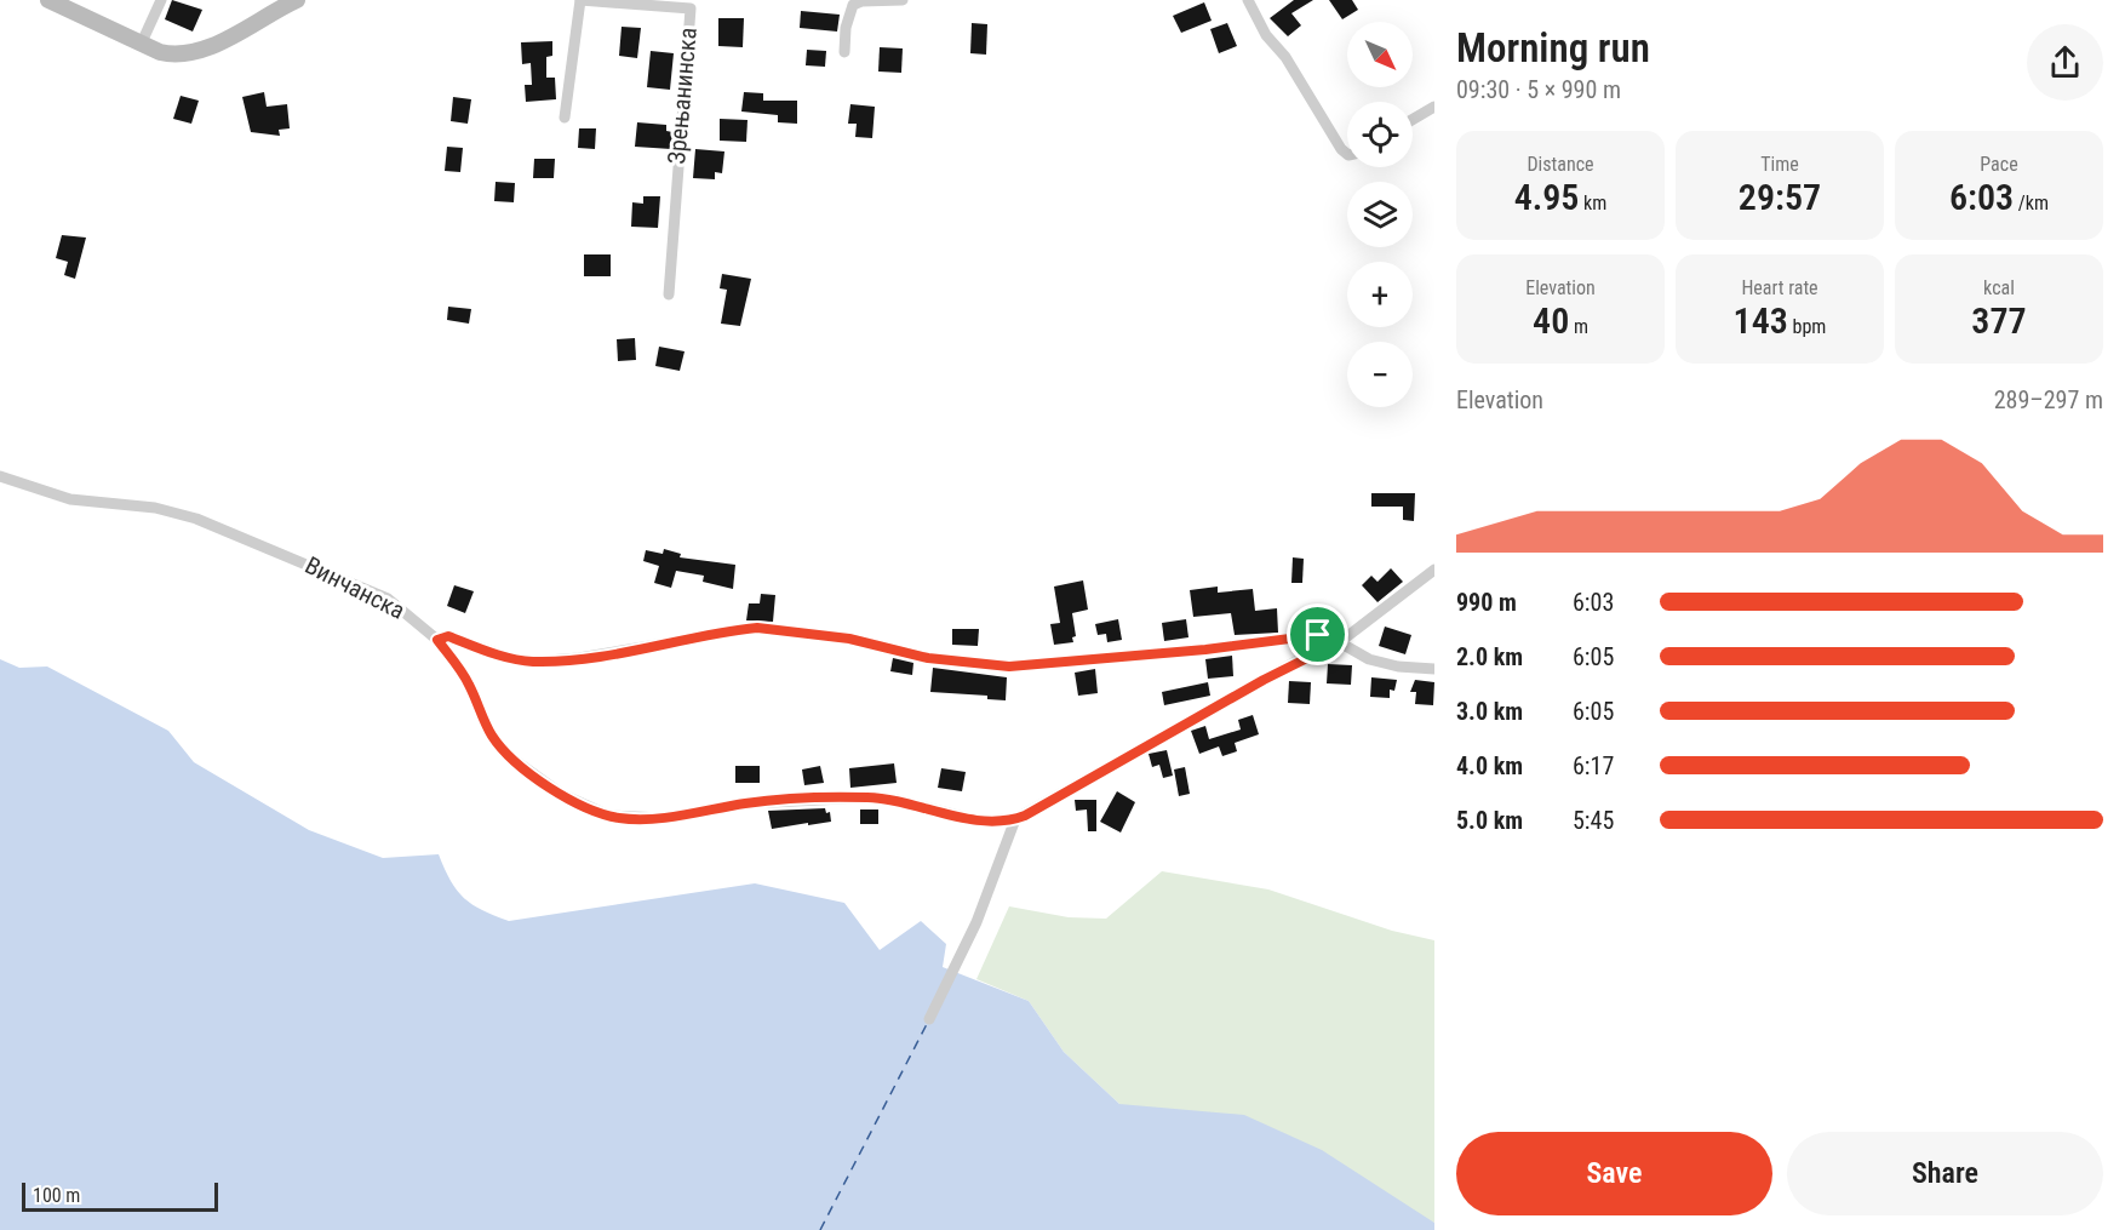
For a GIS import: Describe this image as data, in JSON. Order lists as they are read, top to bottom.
{
  "streets": {
    "street": ["Зрењанинска", "Винчанска"]
  },
  "scale_bar": "100 m",
  "north": "bottom right",
  "page": {
    "heading": ["Morning run", "09:30 · 5 × 990 m"],
    "map_buttons": ["+", "−"],
    "stats": [
      ["Distance", "4.95 km"],
      ["Time", "29:57"],
      ["Pace", "6:03 /km"],
      ["Elevation", "40 m"],
      ["Heart rate", "143 bpm"],
      ["kcal", "377"]
    ],
    "chart": ["Elevation", "289–297 m"],
    "list": [
      {
        "name": "990 m",
        "note": "6:03"
      },
      {
        "name": "2.0 km",
        "note": "6:05"
      },
      {
        "name": "3.0 km",
        "note": "6:05"
      },
      {
        "name": "4.0 km",
        "note": "6:17"
      },
      {
        "name": "5.0 km",
        "note": "5:45"
      }
    ],
    "buttons": ["Save", "Share"],
    "scale": "100 m"
  }
}
